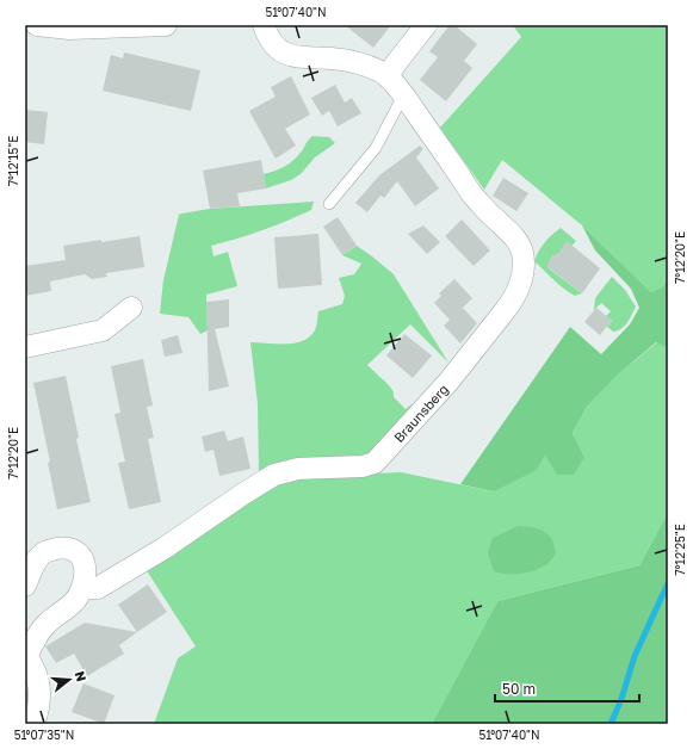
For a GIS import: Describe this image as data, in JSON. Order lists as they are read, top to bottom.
{
  "streets": {
    "street": ["Braunsberg"]
  },
  "scale_bar": "50 m",
  "north": "right",
  "coordinates": [
    "51°07'40\"N",
    "7°12'15\"E",
    "7°12'20\"E",
    "7°12'25\"E",
    "51°07'35\"N"
  ]
}
